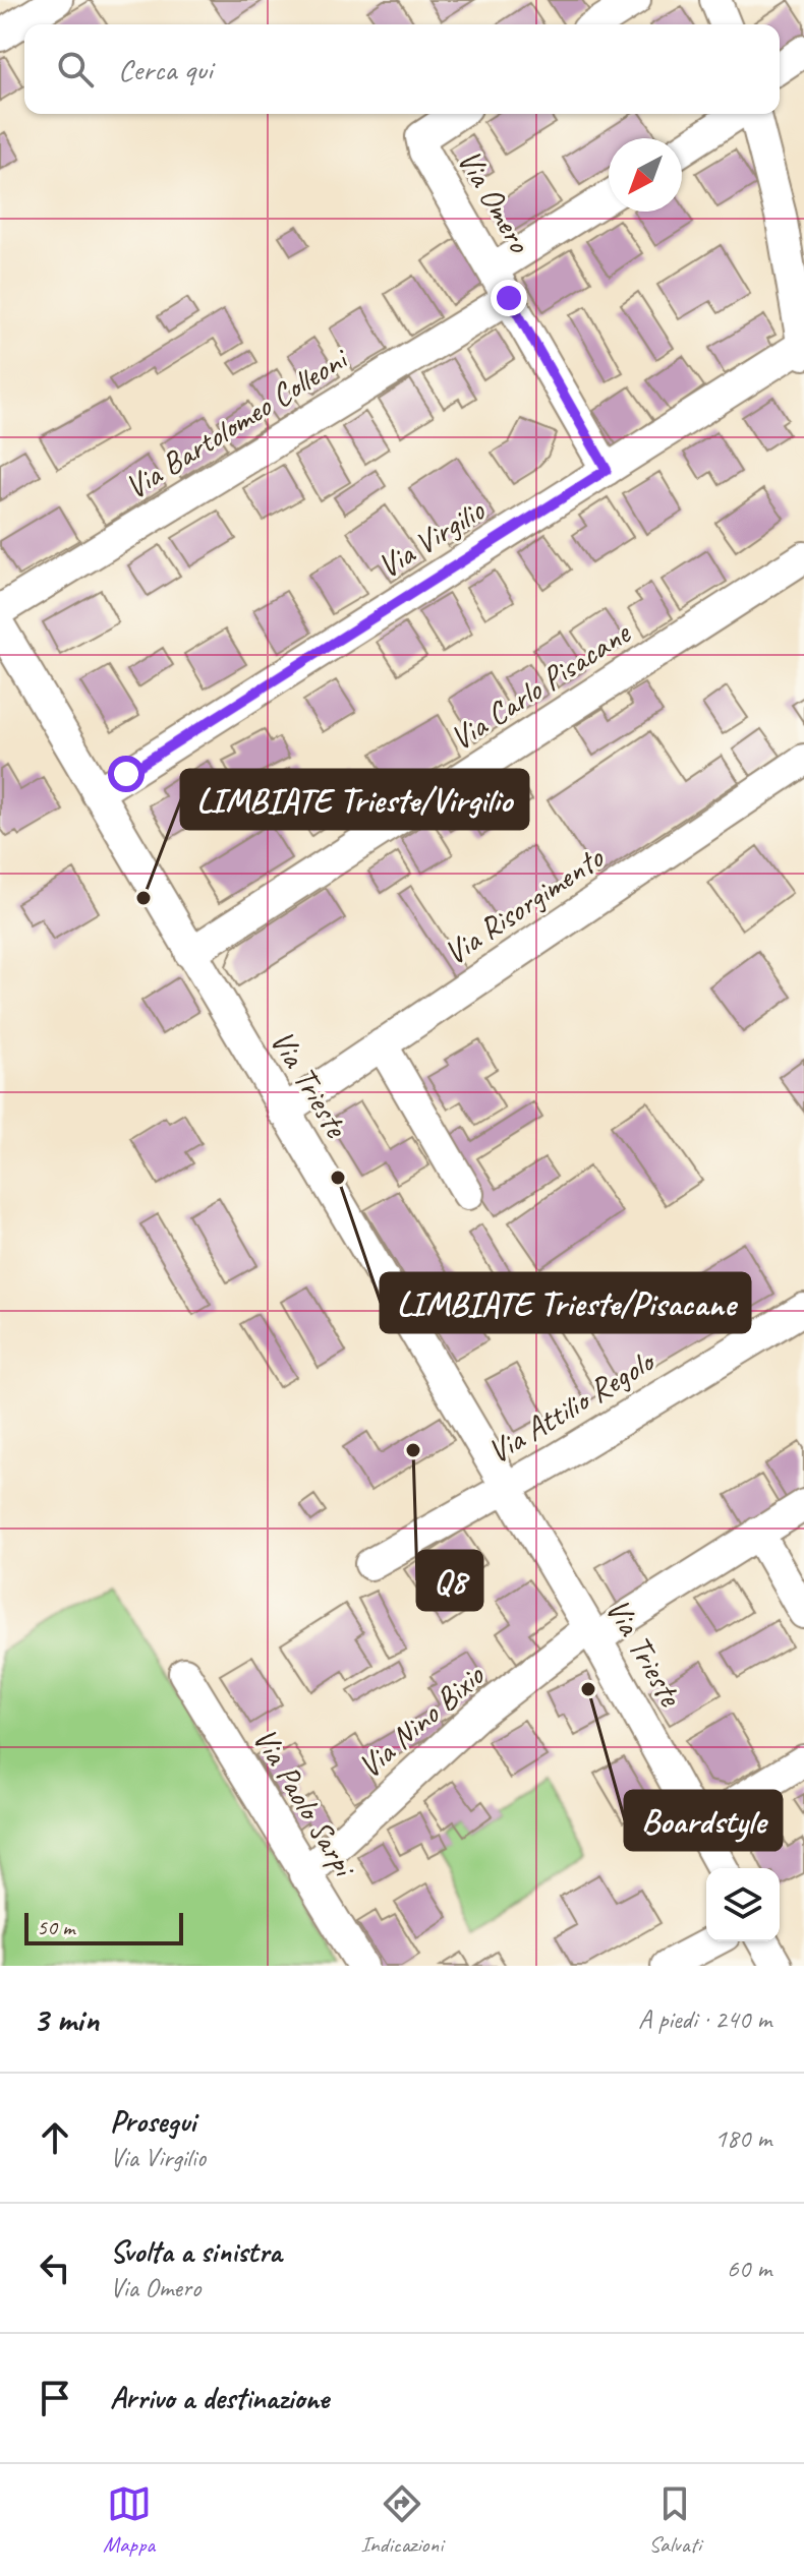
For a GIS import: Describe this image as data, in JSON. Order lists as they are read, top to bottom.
{
  "streets": {
    "street": [
      "Via Omero",
      "Via Bartolomeo Colleoni",
      "Via Virgilio",
      "Via Carlo Pisacane",
      "Via Risorgimento",
      "Via Trieste",
      "Via Attilio Regolo",
      "Via Nino Bixio",
      "Via Paolo Sarpi"
    ]
  },
  "crossings": [
    ["Via Omero", "Via Bartolomeo Colleoni"],
    ["Via Omero", "Via Virgilio"],
    ["Via Bartolomeo Colleoni", "Via Trieste"],
    ["Via Virgilio", "Via Trieste"],
    ["Via Carlo Pisacane", "Via Trieste"],
    ["Via Risorgimento", "Via Trieste"],
    ["Via Trieste", "Via Attilio Regolo"],
    ["Via Trieste", "Via Nino Bixio"],
    ["Via Nino Bixio", "Via Paolo Sarpi"]
  ],
  "places": [
    "LIMBIATE Trieste/Virgilio",
    "LIMBIATE Trieste/Pisacane",
    "Q8",
    "Boardstyle"
  ],
  "scale_bar": "50 m",
  "north": "bottom left",
  "page": {
    "search": "Cerca qui",
    "scale": "50 m",
    "heading": ["3 min", "A piedi · 240 m"],
    "list": [
      ["Prosegui", "Via Virgilio", "180 m"],
      ["Svolta a sinistra", "Via Omero", "60 m"],
      "Arrivo a destinazione"
    ],
    "nav": ["Mappa", "Indicazioni", "Salvati"]
  }
}
